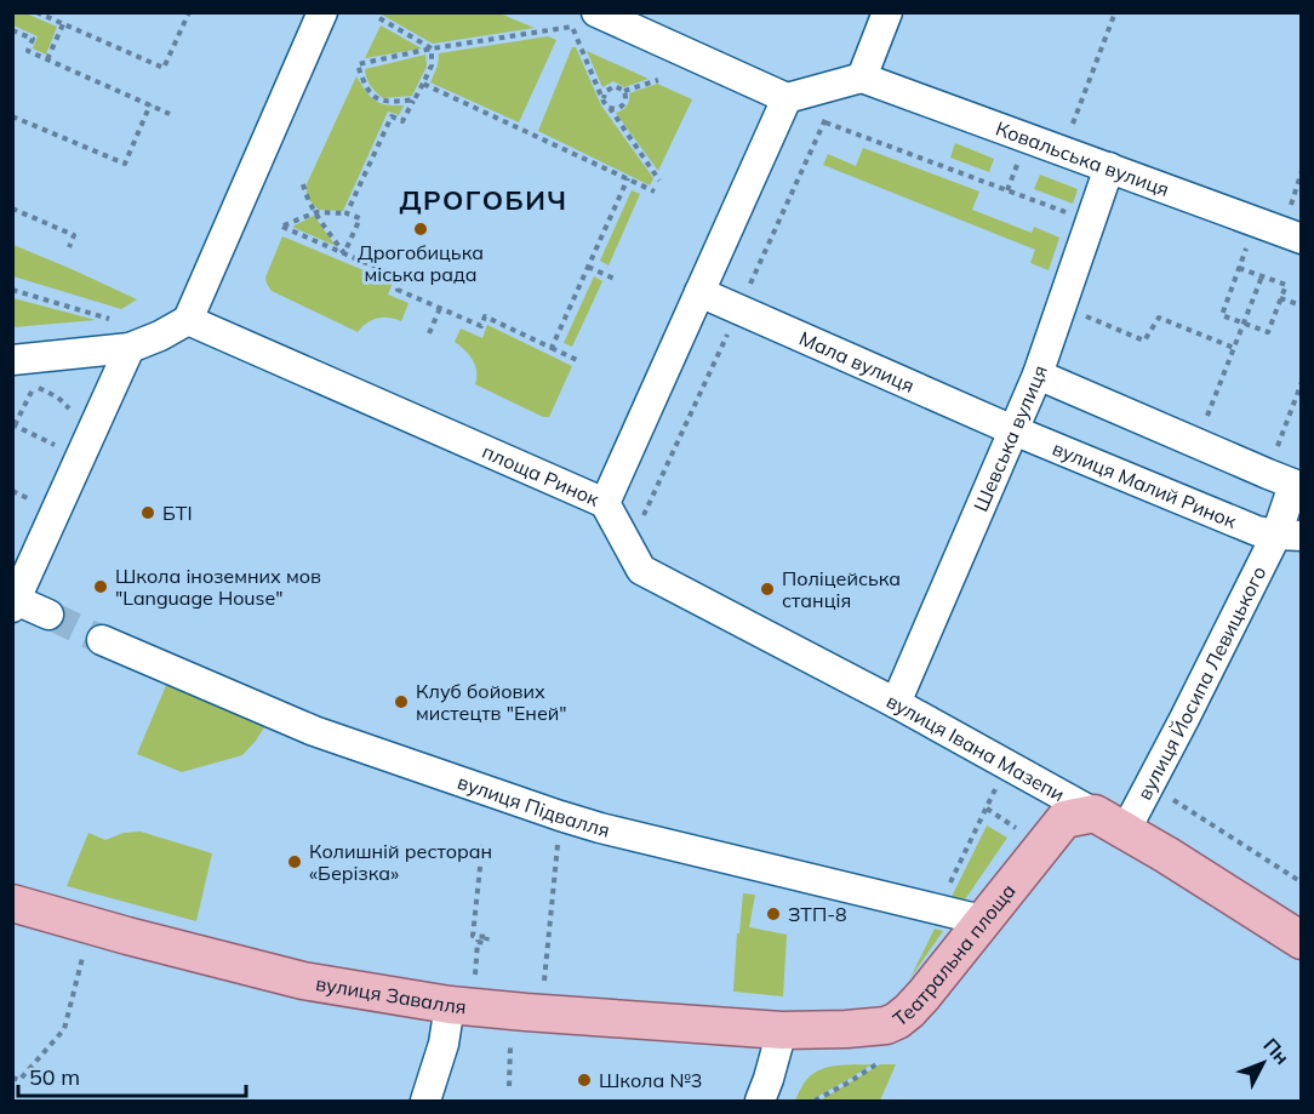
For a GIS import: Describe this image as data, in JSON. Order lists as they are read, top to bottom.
{
  "streets": {
    "main road": ["вулиця Івана Мазепи", "Театральна площа", "вулиця Завалля"],
    "street": [
      "Ковальська вулиця",
      "Мала вулиця",
      "Шевська вулиця",
      "площа Ринок",
      "вулиця Малий Ринок",
      "вулиця Йосипа Левицького",
      "вулиця Підвалля"
    ]
  },
  "crossings": [
    ["Ковальська вулиця", "Шевська вулиця"],
    ["Мала вулиця", "Шевська вулиця"],
    ["Мала вулиця", "площа Ринок"],
    ["Мала вулиця", "вулиця Малий Ринок"],
    ["Шевська вулиця", "вулиця Малий Ринок"],
    ["Шевська вулиця", "вулиця Івана Мазепи"],
    ["площа Ринок", "вулиця Івана Мазепи"],
    ["вулиця Малий Ринок", "вулиця Йосипа Левицького"],
    ["вулиця Йосипа Левицького", "вулиця Івана Мазепи"],
    ["вулиця Йосипа Левицького", "Театральна площа"],
    ["вулиця Івана Мазепи", "Театральна площа"],
    ["вулиця Підвалля", "Театральна площа"],
    ["Театральна площа", "вулиця Завалля"]
  ],
  "districts": ["ДРОГОБИЧ"],
  "places": [
    "Дрогобицька міська рада",
    "БТІ",
    "Школа іноземних мов \"Language House\"",
    "Поліцейська станція",
    "Клуб бойових мистецтв \"Еней\"",
    "Колишній ресторан «Берізка»",
    "ЗТП-8",
    "Школа №3"
  ],
  "scale_bar": "50 m",
  "north": "top right"
}
